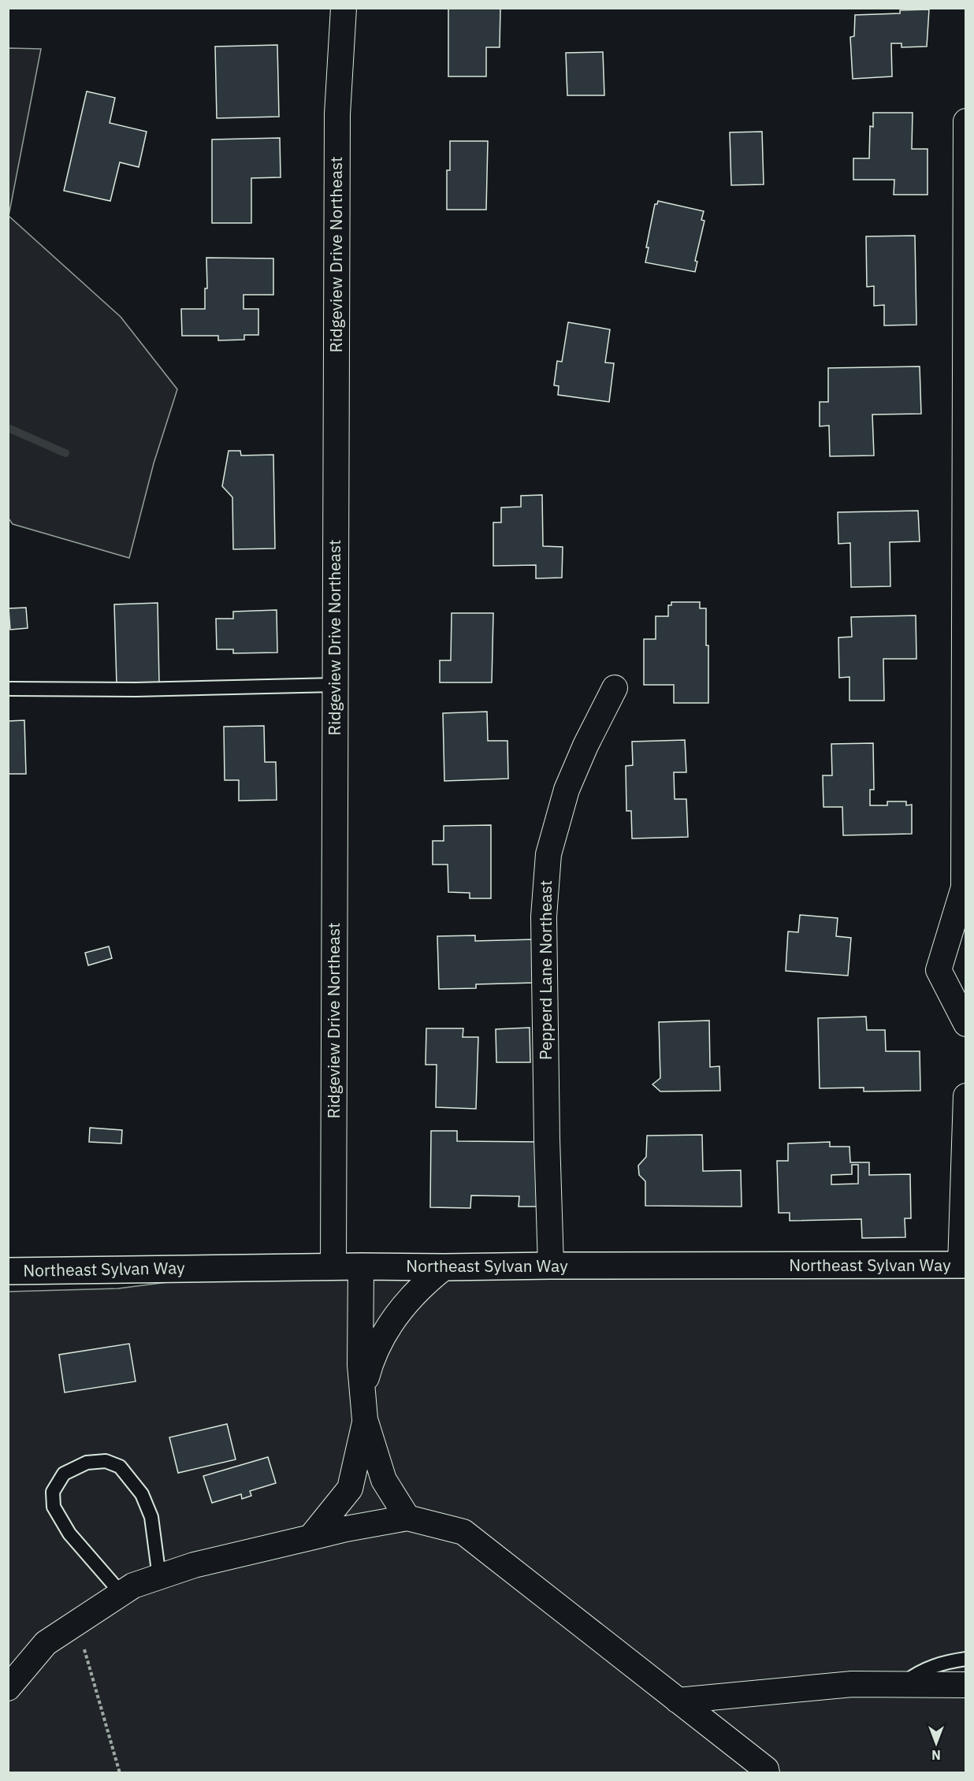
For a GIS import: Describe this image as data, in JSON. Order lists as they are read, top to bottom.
{
  "streets": {
    "main road": ["Northeast Sylvan Way"],
    "street": ["Ridgeview Drive Northeast", "Pepperd Lane Northeast"]
  },
  "crossings": [
    ["Ridgeview Drive Northeast", "Northeast Sylvan Way"],
    ["Pepperd Lane Northeast", "Northeast Sylvan Way"]
  ],
  "north": "bottom"
}
